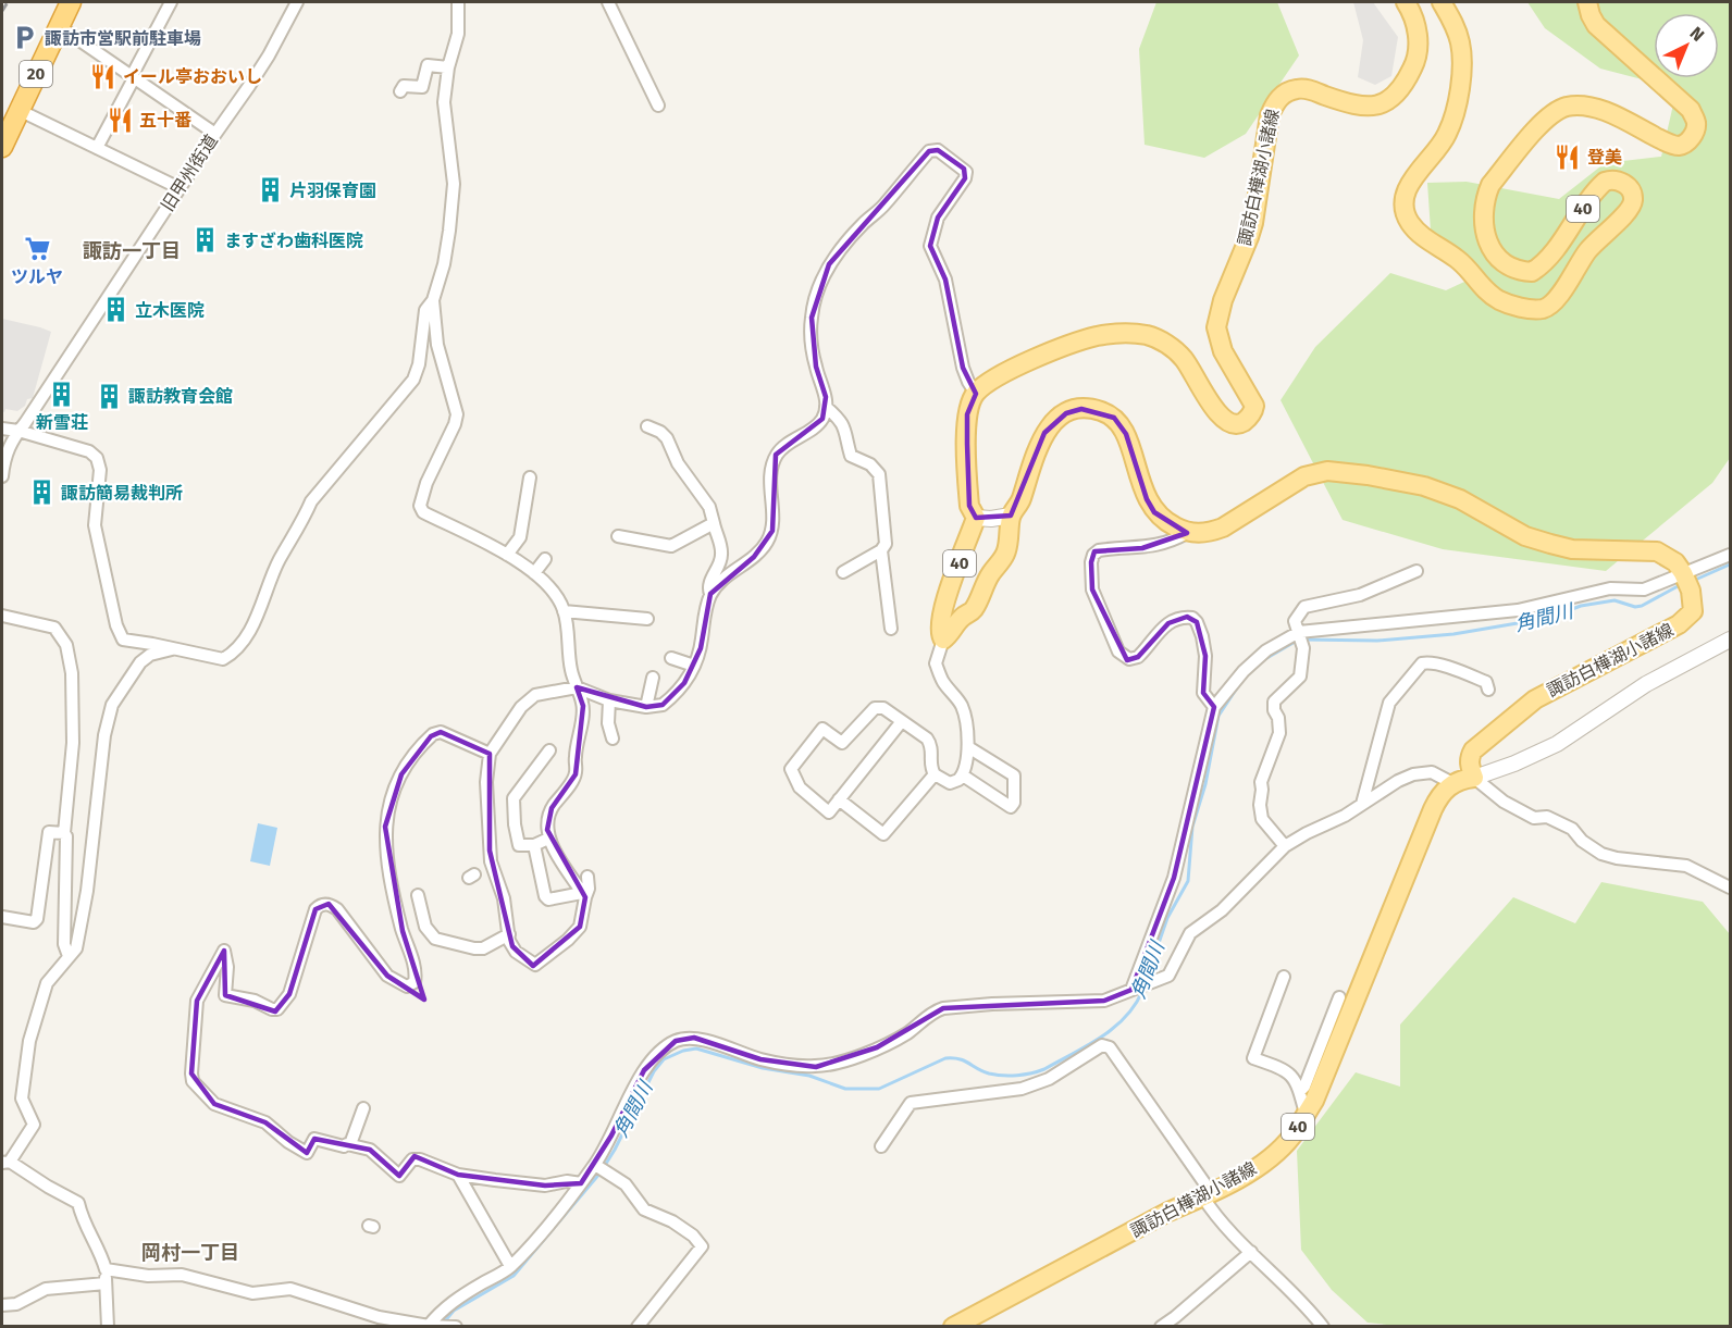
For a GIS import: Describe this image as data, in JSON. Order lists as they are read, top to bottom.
{
  "streets": {
    "highway": ["20"],
    "main road": ["諏訪白樺湖小諸線", "40"],
    "street": ["旧甲州街道"]
  },
  "crossings": [
    ["諏訪白樺湖小諸線", "40"]
  ],
  "districts": ["諏訪一丁目", "岡村一丁目"],
  "water": ["角間川"],
  "places": {
    "parking": ["諏訪市営駅前駐車場"],
    "restaurant": ["イール亭おおいし", "五十番", "登美"],
    "building": [
      "片羽保育園",
      "ますざわ歯科医院",
      "立木医院",
      "新雪荘",
      "諏訪教育会館",
      "諏訪簡易裁判所"
    ],
    "supermarket": ["ツルヤ"]
  },
  "north": "top right"
}
